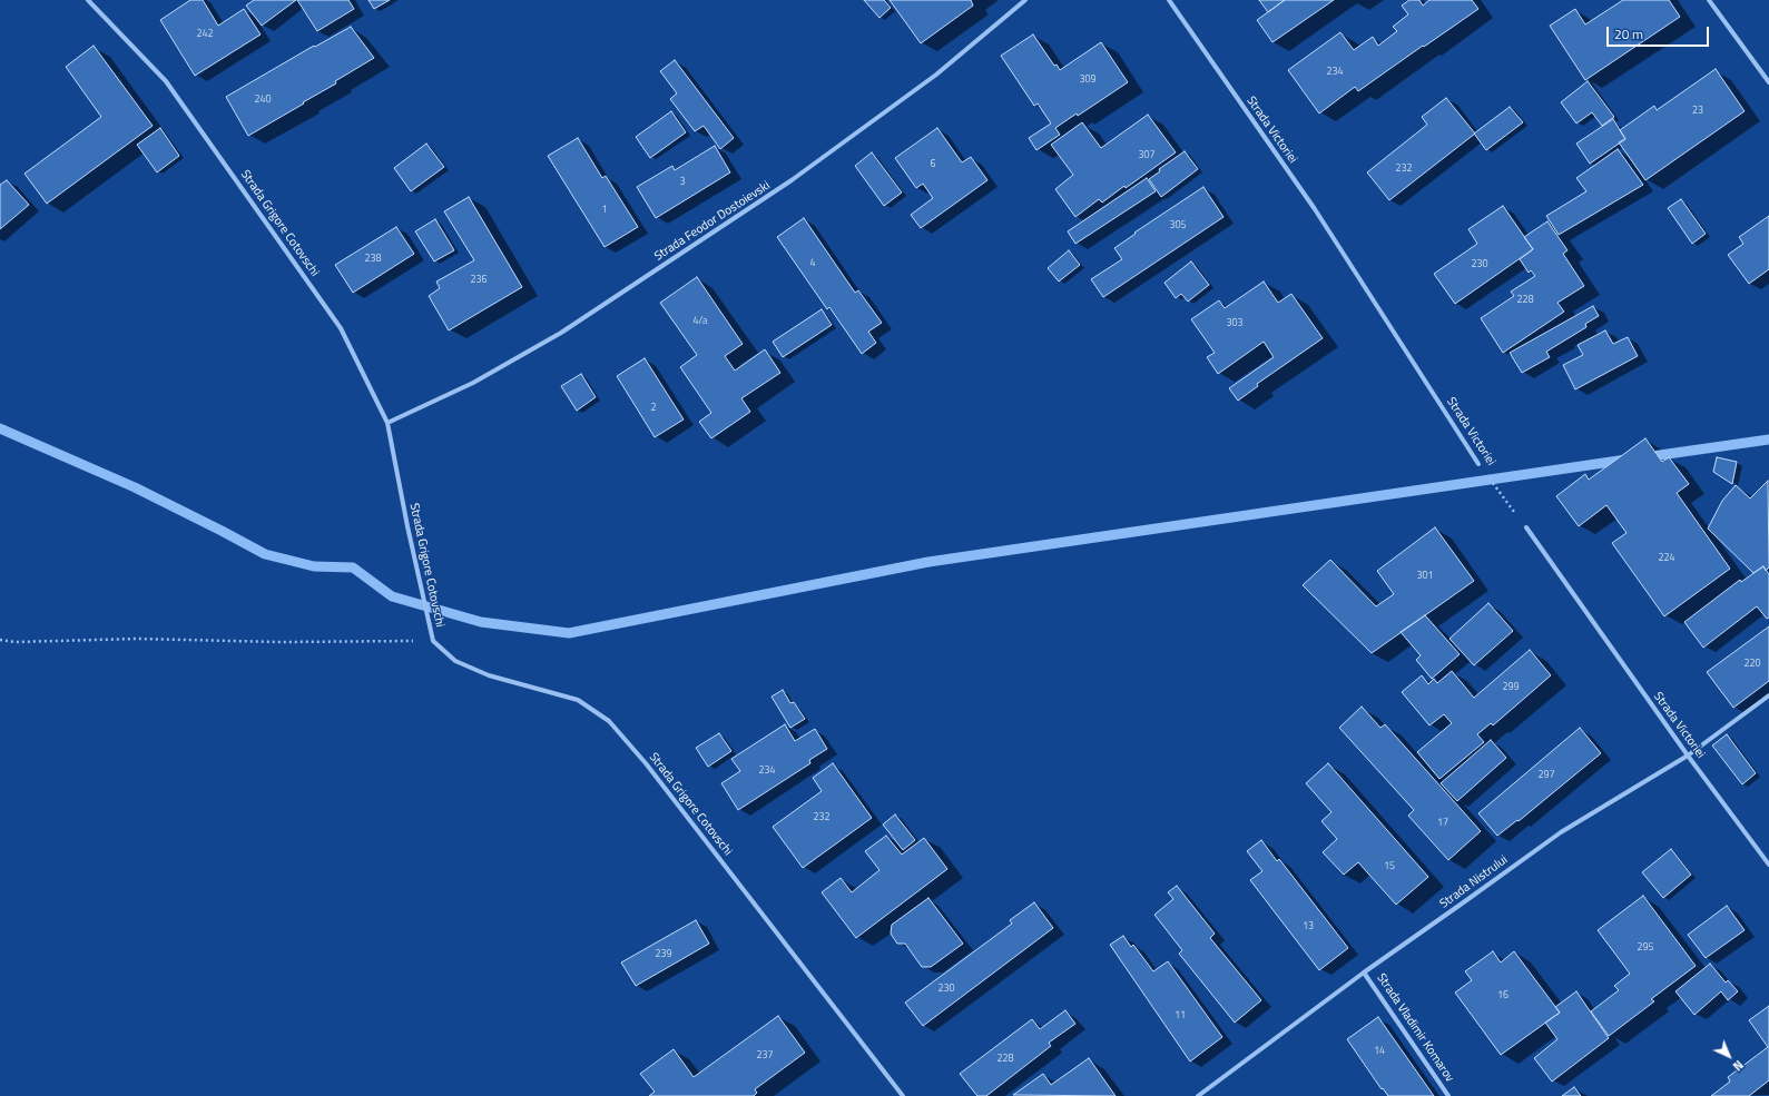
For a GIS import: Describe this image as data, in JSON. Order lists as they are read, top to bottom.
{
  "streets": {
    "street": [
      "Strada Victoriei",
      "Strada Feodor Dostoievski",
      "Strada Grigore Cotovschi",
      "Strada Nistrului",
      "Strada Vladimir Komarov"
    ]
  },
  "crossings": [
    ["Strada Victoriei", "Strada Nistrului"],
    ["Strada Feodor Dostoievski", "Strada Grigore Cotovschi"],
    ["Strada Nistrului", "Strada Vladimir Komarov"]
  ],
  "house_numbers": [
    "242",
    "234",
    "309",
    "240",
    "23",
    "307",
    "6",
    "232",
    "3",
    "1",
    "305",
    "238",
    "4",
    "230",
    "236",
    "228",
    "4/a",
    "303",
    "2",
    "224",
    "301",
    "220",
    "299",
    "234",
    "297",
    "232",
    "17",
    "15",
    "13",
    "295",
    "239",
    "230",
    "16",
    "11",
    "14",
    "237",
    "228"
  ],
  "scale_bar": "20 m",
  "north": "bottom right"
}
